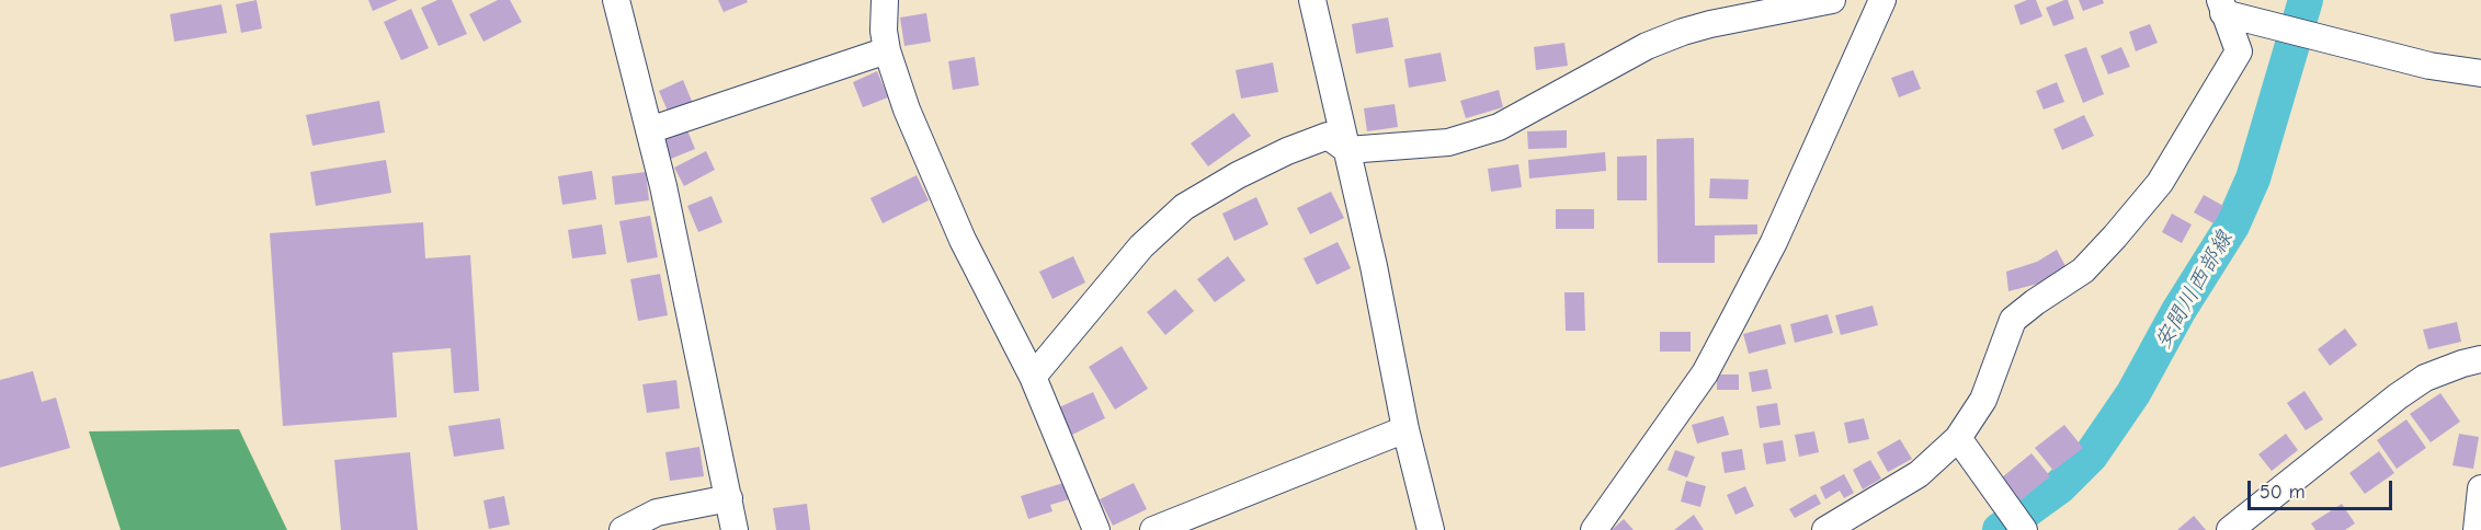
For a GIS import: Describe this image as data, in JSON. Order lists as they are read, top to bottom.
{
  "water": ["安間川西部線"],
  "scale_bar": "50 m"
}
